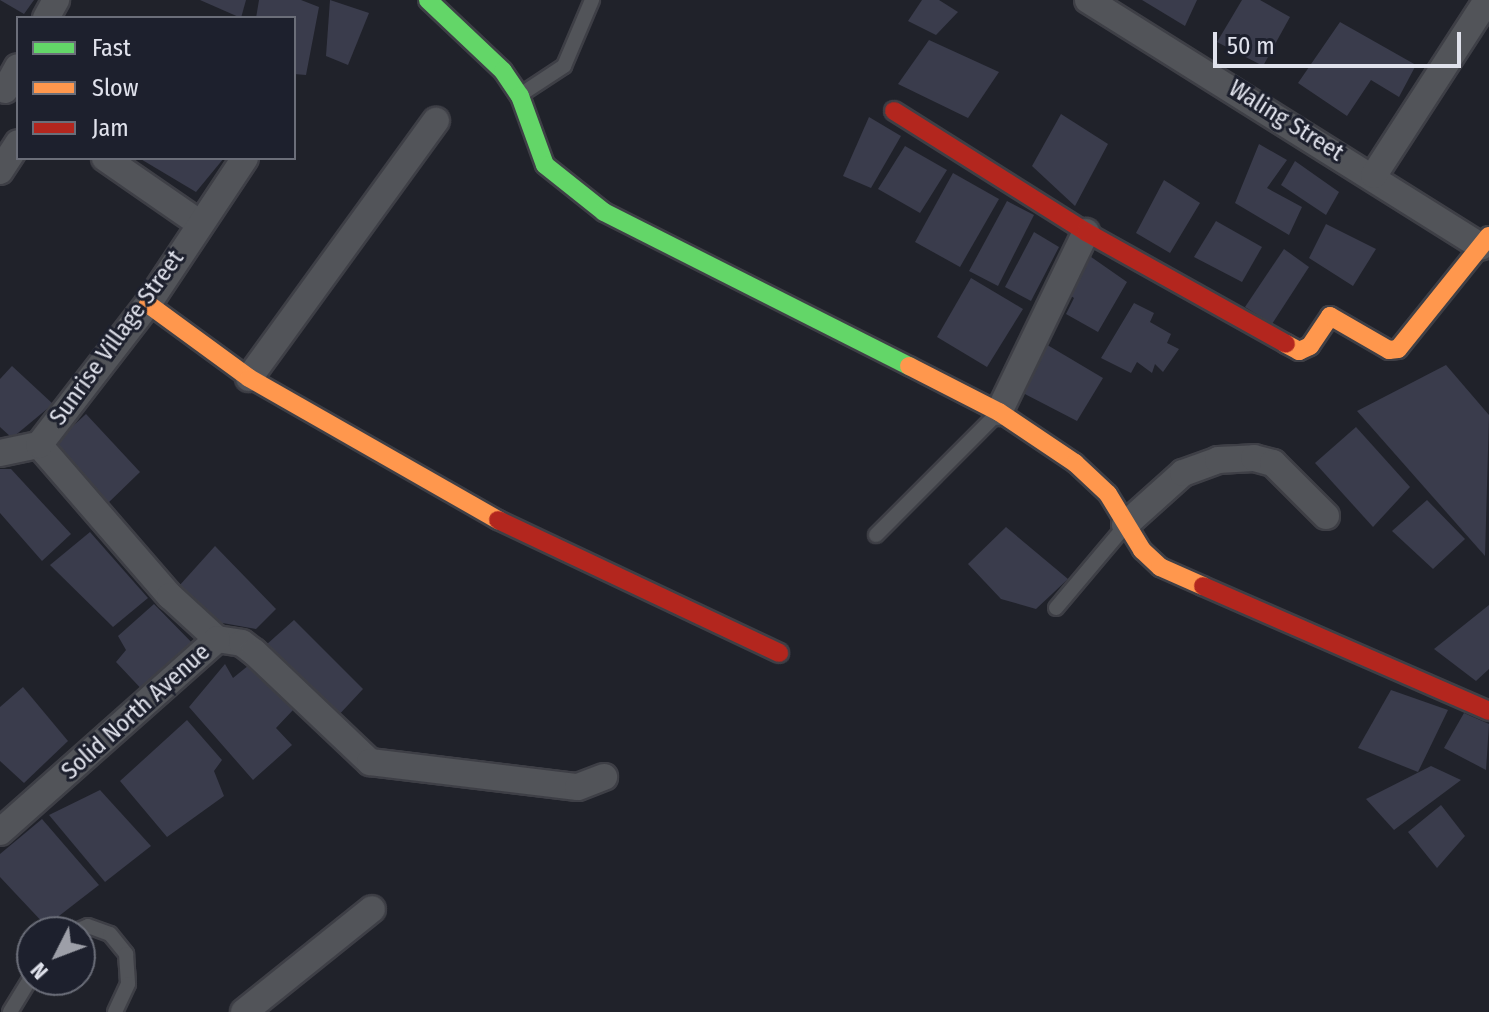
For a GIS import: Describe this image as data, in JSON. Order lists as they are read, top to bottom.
{
  "streets": {
    "street": ["Waling Street", "Sunrise Village Street", "Solid North Avenue"]
  },
  "crossings": [
    ["Sunrise Village Street", "Solid North Avenue"]
  ],
  "legend": ["Fast", "Slow", "Jam"],
  "scale_bar": "50 m",
  "north": "bottom left"
}
